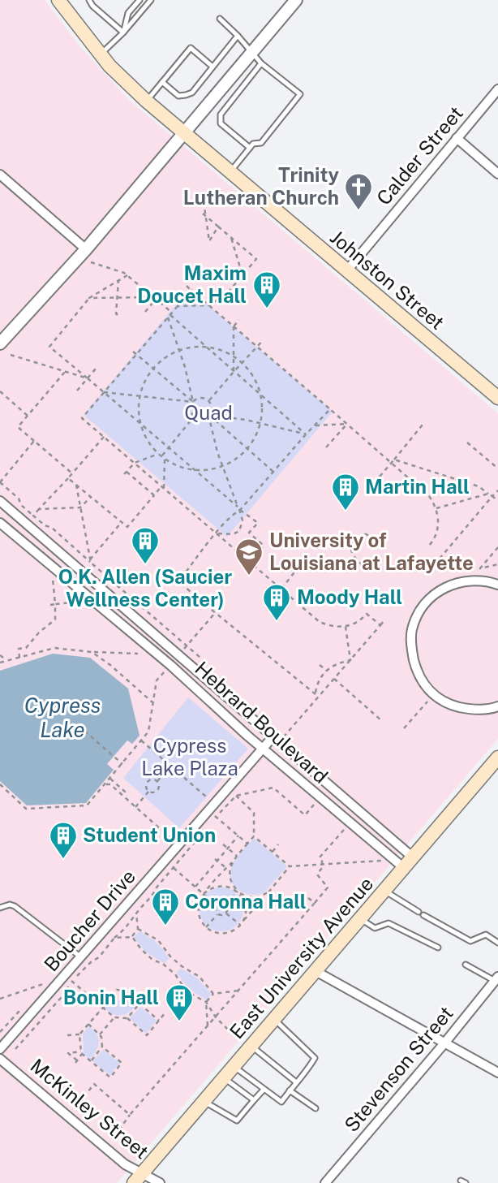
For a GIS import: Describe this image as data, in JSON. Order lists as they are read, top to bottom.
{
  "streets": {
    "main road": ["Johnston Street", "East University Avenue"],
    "street": [
      "Calder Street",
      "Hebrard Boulevard",
      "Boucher Drive",
      "Stevenson Street",
      "McKinley Street"
    ]
  },
  "crossings": [
    ["Calder Street", "Johnston Street"],
    ["Hebrard Boulevard", "Boucher Drive"],
    ["Hebrard Boulevard", "East University Avenue"],
    ["East University Avenue", "McKinley Street"]
  ],
  "water": ["Cypress Lake"],
  "parks": ["Quad", "Cypress Lake Plaza"],
  "places": {
    "church": ["Trinity Lutheran Church"],
    "building": [
      "Maxim Doucet Hall",
      "Martin Hall",
      "O.K. Allen (Saucier Wellness Center)",
      "Moody Hall",
      "Student Union",
      "Coronna Hall",
      "Bonin Hall"
    ],
    "school or university": ["University of Louisiana at Lafayette"]
  }
}
